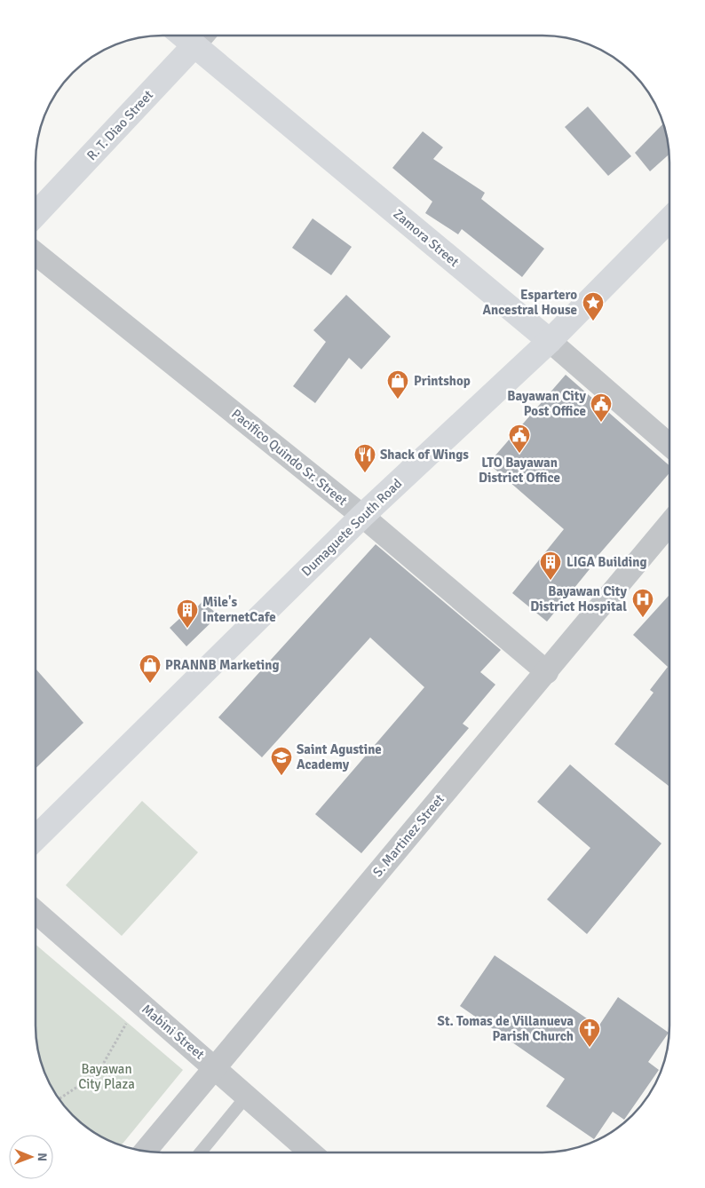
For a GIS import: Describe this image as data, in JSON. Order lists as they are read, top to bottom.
{
  "streets": {
    "main road": ["R. T. Diao Street", "Zamora Street", "Dumaguete South Road"],
    "street": ["Pacifico Quindo Sr. Street", "S. Martinez Street", "Mabini Street"]
  },
  "crossings": [
    ["R. T. Diao Street", "Zamora Street"],
    ["Zamora Street", "Dumaguete South Road"],
    ["Pacifico Quindo Sr. Street", "Dumaguete South Road"],
    ["Pacifico Quindo Sr. Street", "S. Martinez Street"],
    ["S. Martinez Street", "Mabini Street"]
  ],
  "parks": ["Bayawan City Plaza"],
  "places": {
    "place": ["Espartero Ancestral House"],
    "shop": ["Printshop", "PRANNB Marketing"],
    "public building": ["Bayawan City Post Office", "LTO Bayawan District Office"],
    "restaurant": ["Shack of Wings"],
    "building": ["LIGA Building", "Mile's InternetCafe"],
    "hospital": ["Bayawan City District Hospital"],
    "school or university": ["Saint Agustine Academy"],
    "church": ["St. Tomas de Villanueva Parish Church"]
  },
  "north": "right"
}
